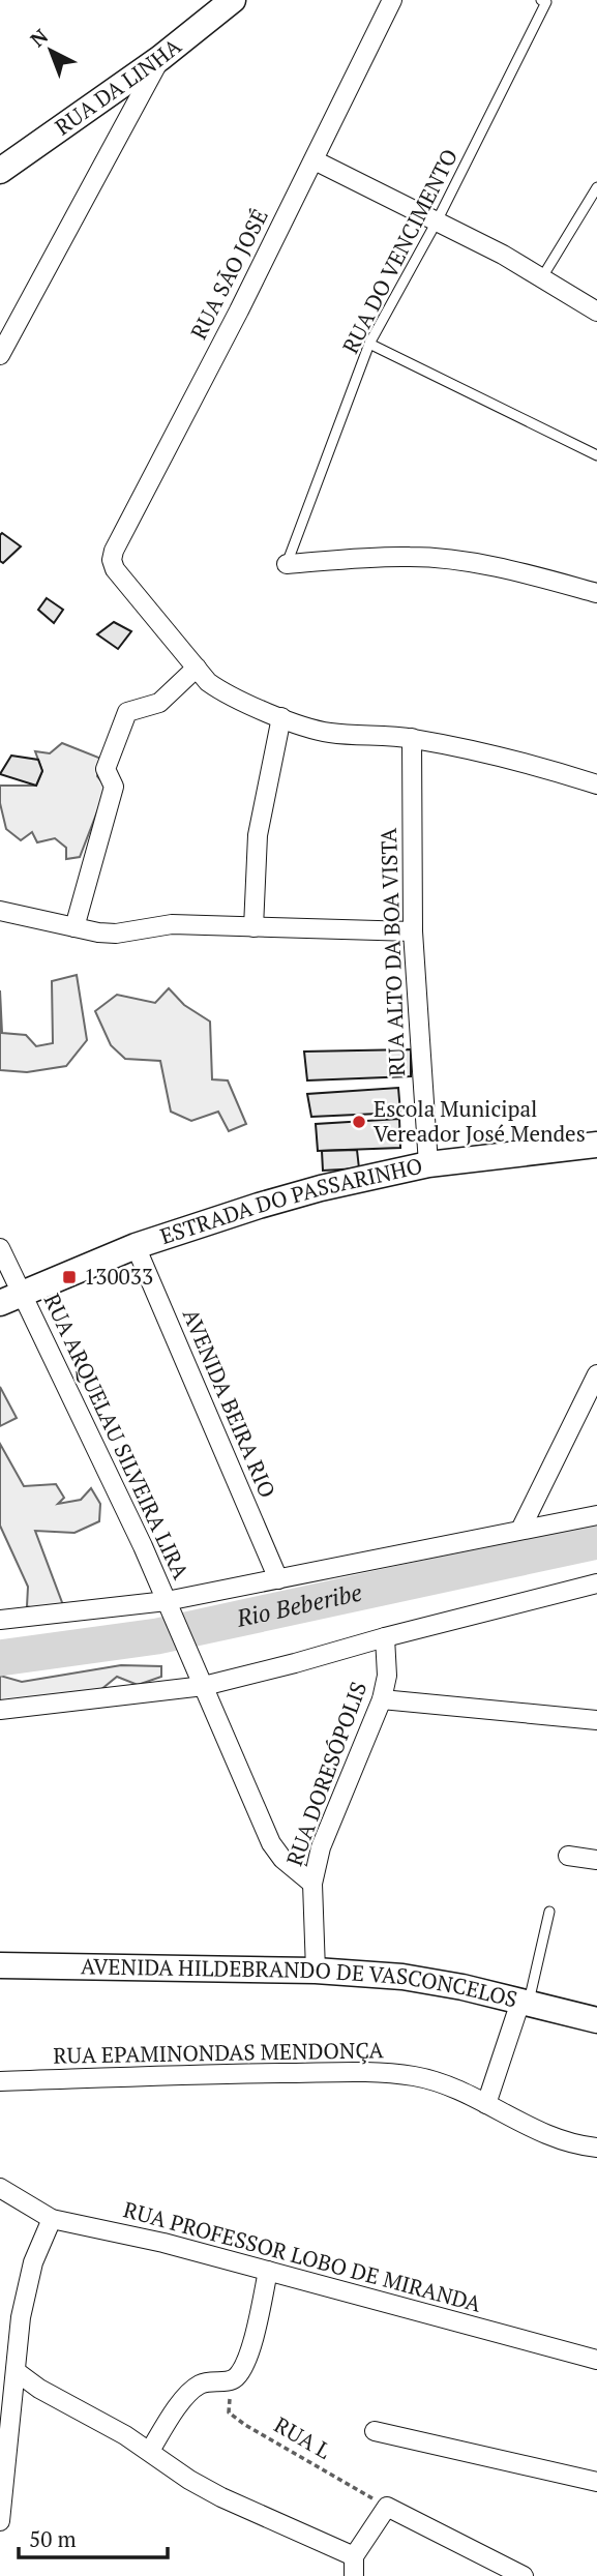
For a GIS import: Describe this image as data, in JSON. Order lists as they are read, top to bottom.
{
  "streets": {
    "street": [
      "RUA DA LINHA",
      "RUA SÃO JOSÉ",
      "RUA ALTO DA BOA VISTA",
      "ESTRADA DO PASSARINHO",
      "AVENIDA BEIRA RIO",
      "RUA ARQUELAU SILVEIRA LIRA",
      "RUA DORESÓPOLIS",
      "AVENIDA HILDEBRANDO DE VASCONCELOS",
      "RUA EPAMINONDAS MENDONÇA",
      "RUA PROFESSOR LOBO DE MIRANDA"
    ],
    "lane": ["RUA DO VENCIMENTO"],
    "path": ["RUA L"]
  },
  "crossings": [
    ["RUA ALTO DA BOA VISTA", "ESTRADA DO PASSARINHO"],
    ["ESTRADA DO PASSARINHO", "AVENIDA BEIRA RIO"],
    ["ESTRADA DO PASSARINHO", "RUA ARQUELAU SILVEIRA LIRA"]
  ],
  "water": ["Rio Beberibe"],
  "places": {
    "other": ["Escola Municipal Vereador José Mendes"],
    "transit": ["130033"]
  },
  "scale_bar": "50 m",
  "north": "top left"
}
